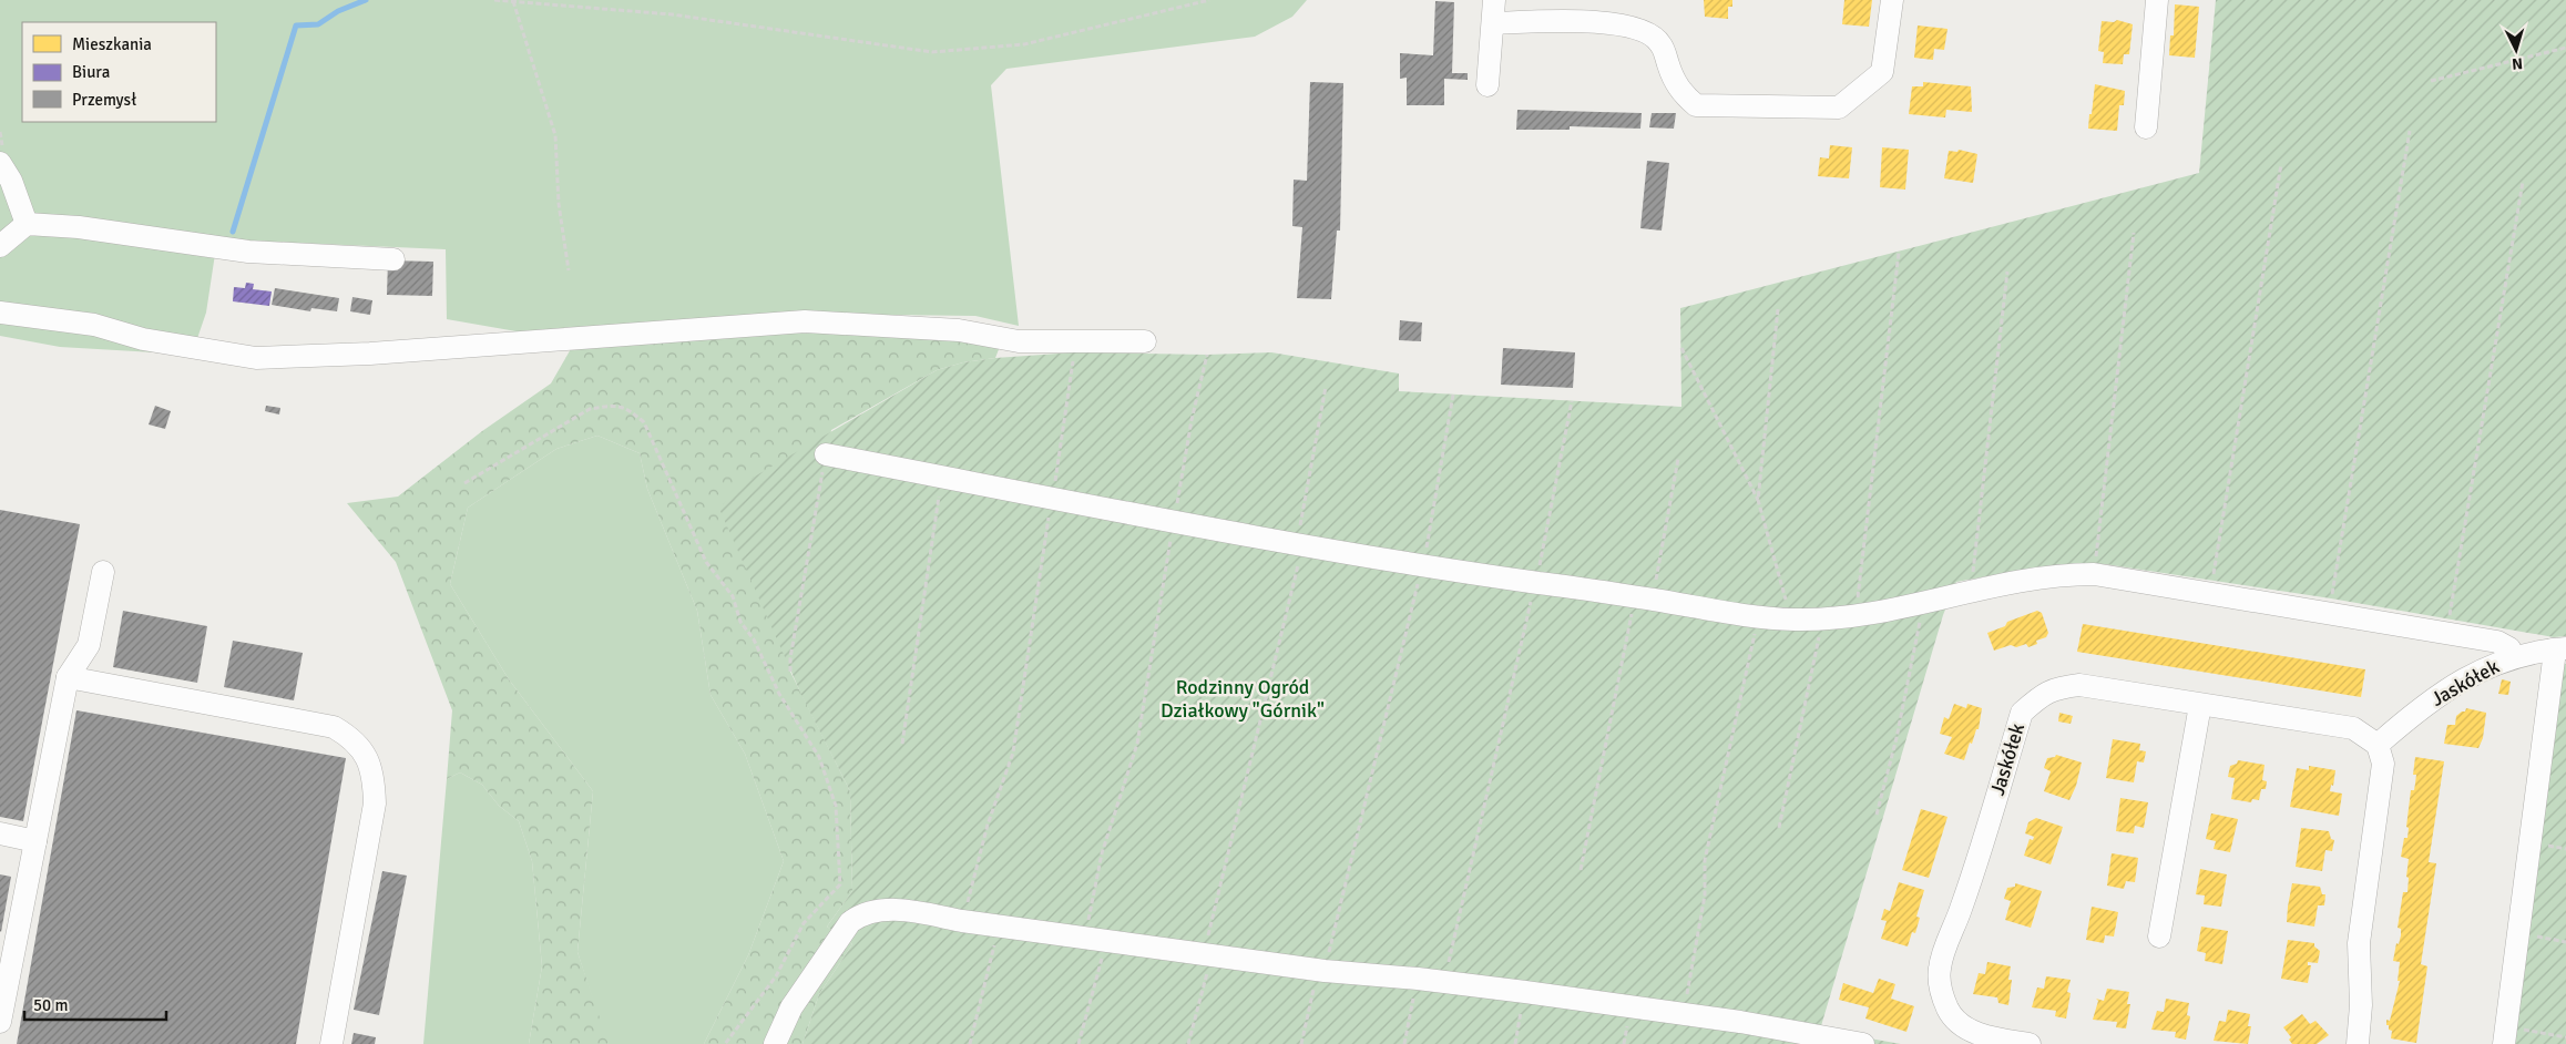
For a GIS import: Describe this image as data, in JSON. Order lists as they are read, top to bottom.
{
  "streets": {
    "street": ["Jaskółek"]
  },
  "parks": ["Rodzinny Ogród Działkowy \"Górnik\""],
  "legend": ["Mieszkania", "Biura", "Przemysł"],
  "scale_bar": "50 m",
  "north": "bottom"
}
